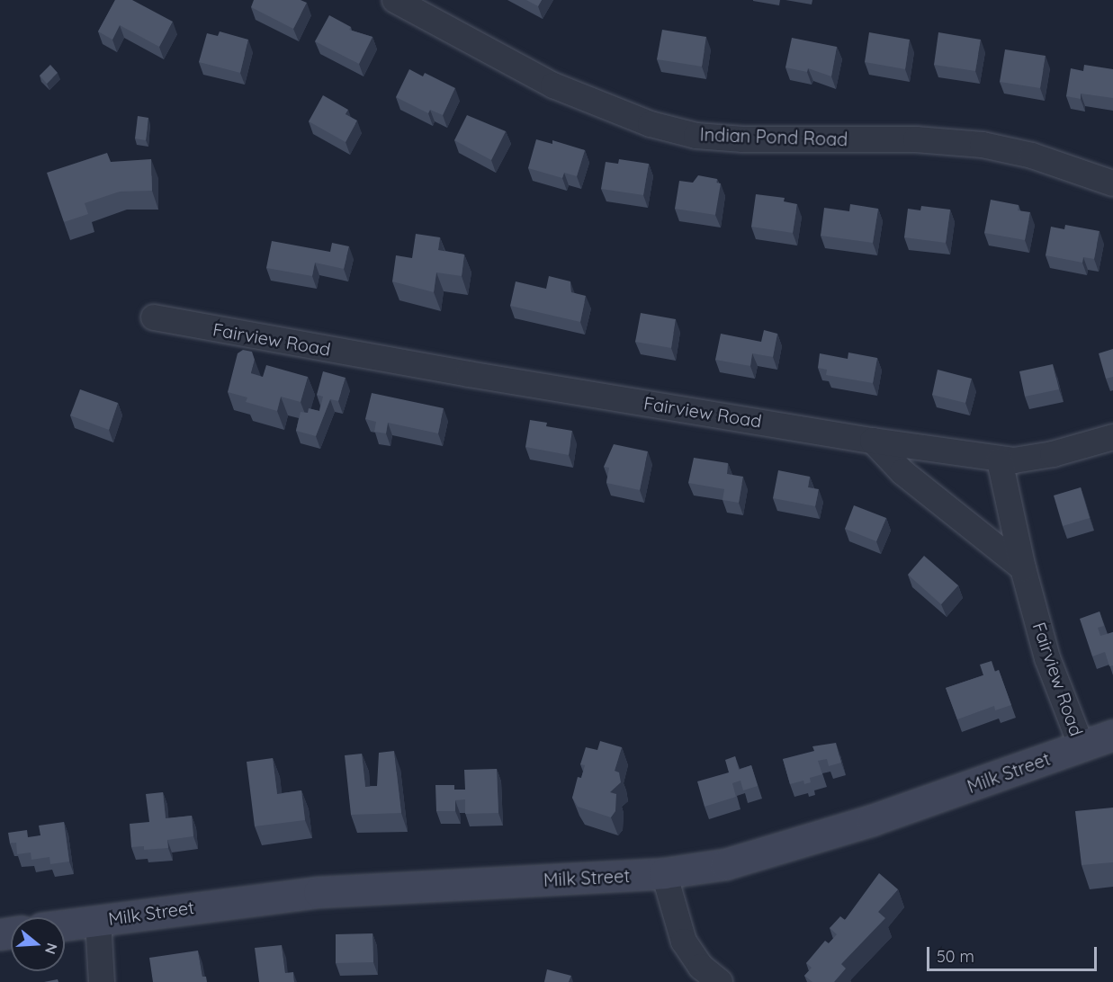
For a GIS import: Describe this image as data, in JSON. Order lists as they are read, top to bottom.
{
  "streets": {
    "main road": ["Milk Street"],
    "street": ["Indian Pond Road", "Fairview Road"]
  },
  "crossings": [
    ["Fairview Road", "Milk Street"]
  ],
  "scale_bar": "50 m",
  "north": "right"
}
